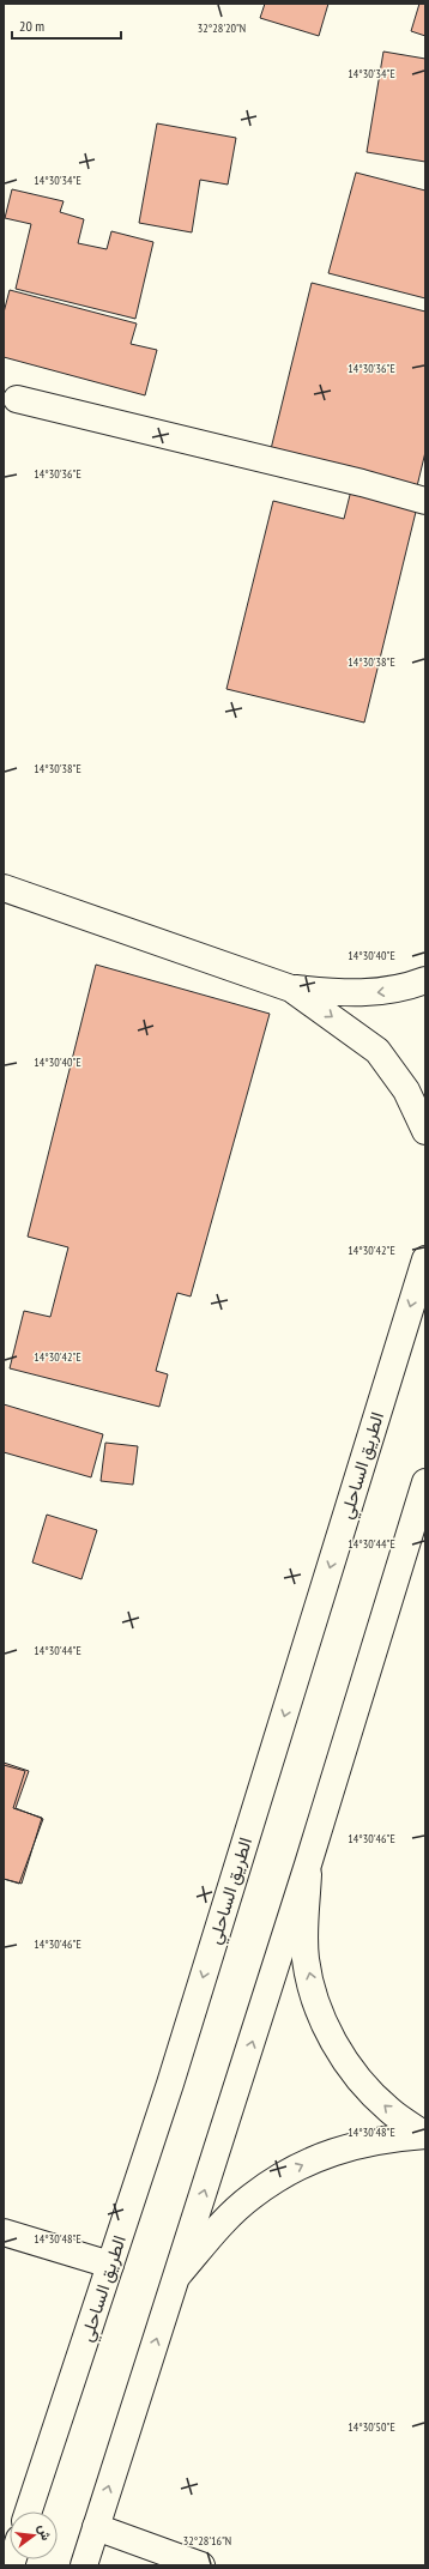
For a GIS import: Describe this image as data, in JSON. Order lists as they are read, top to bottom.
{
  "streets": {
    "main road": ["الطريق الساحلي"]
  },
  "scale_bar": "20 m",
  "north": "right",
  "coordinates": [
    "32°28'20\"N",
    "14°30'34\"E",
    "14°30'36\"E",
    "14°30'38\"E",
    "14°30'40\"E",
    "14°30'42\"E",
    "14°30'44\"E",
    "14°30'46\"E",
    "14°30'48\"E",
    "14°30'50\"E",
    "32°28'16\"N"
  ]
}
